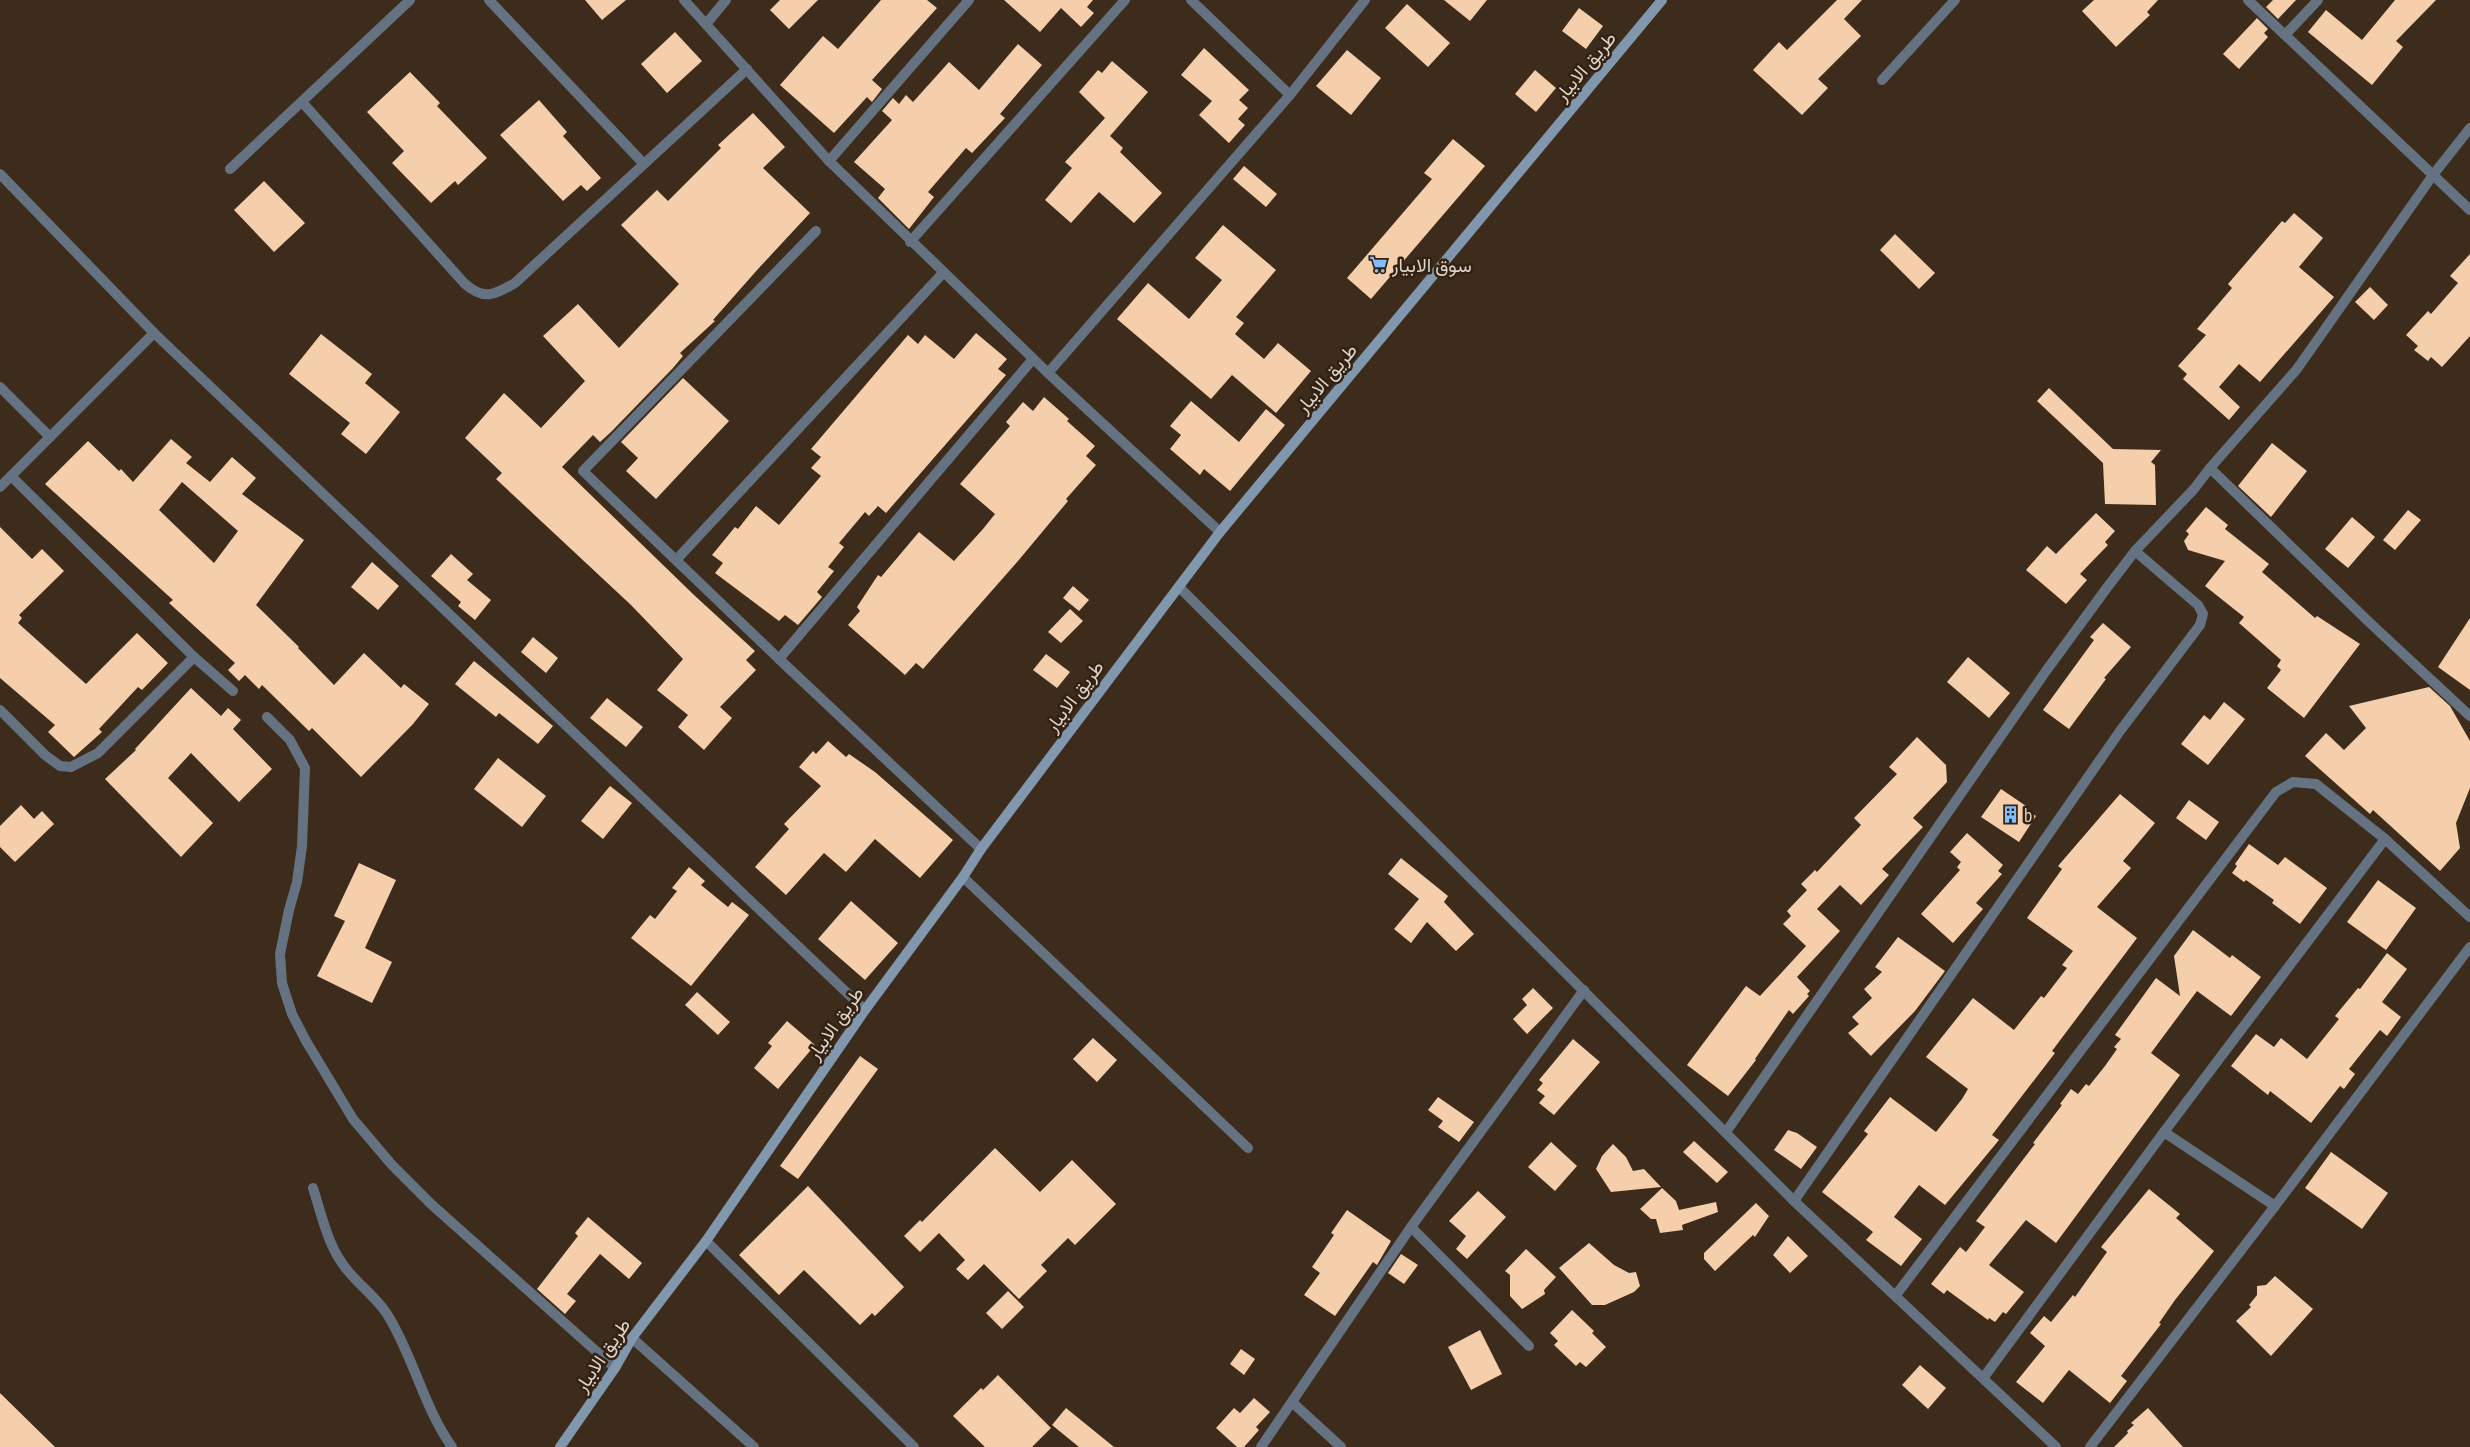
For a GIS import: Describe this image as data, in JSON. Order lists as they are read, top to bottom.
{
  "streets": {
    "main road": ["طريق الابيار"]
  },
  "places": {
    "supermarket": ["سوق الابيار"],
    "building": ["b"]
  }
}
